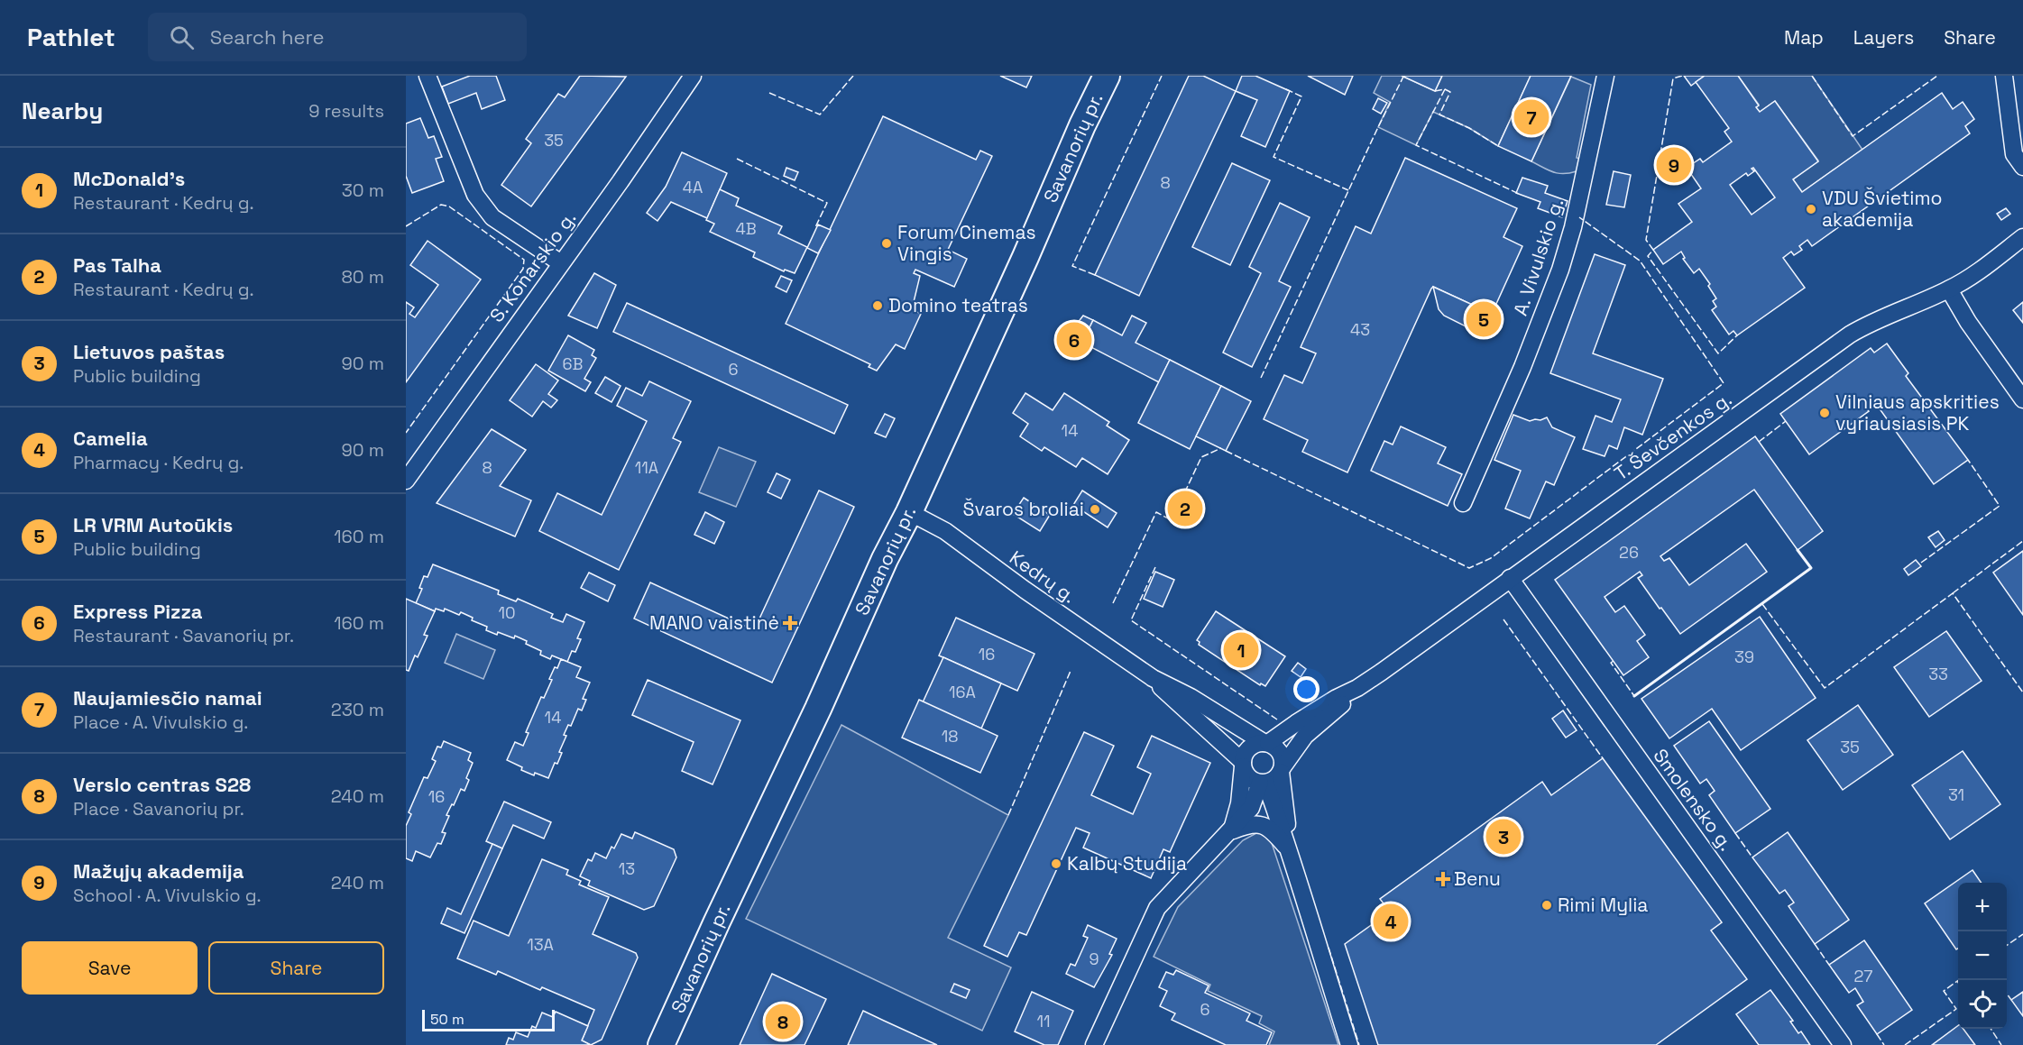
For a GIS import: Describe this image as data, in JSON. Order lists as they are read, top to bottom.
{
  "streets": {
    "main road": ["Savanorių pr."],
    "street": [
      "A. Vivulskio g.",
      "S. Konarskio g.",
      "T. Ševčenkos g.",
      "Kedrų g.",
      "Smolensko g."
    ]
  },
  "crossings": [
    ["Savanorių pr.", "Kedrų g."],
    ["T. Ševčenkos g.", "Kedrų g."],
    ["T. Ševčenkos g.", "Smolensko g."]
  ],
  "places": {
    "other": [
      "VDU Švietimo akademija",
      "Forum Cinemas Vingis",
      "Domino teatras",
      "Vilniaus apskrities vyriausiasis PK",
      "Švaros broliai",
      "Kalbų Studija",
      "Rimi Mylia"
    ],
    "health": ["MANO vaistinė", "Benu"]
  },
  "house_numbers": [
    "35",
    "8",
    "4A",
    "4B",
    "43",
    "6B",
    "6",
    "14",
    "8",
    "11A",
    "26",
    "10",
    "16",
    "39",
    "33",
    "16A",
    "14",
    "18",
    "35",
    "31",
    "16",
    "13",
    "13A",
    "9",
    "27",
    "6",
    "11"
  ],
  "scale_bar": "50 m",
  "page": {
    "header": "Pathlet",
    "search": "Search here",
    "nav": ["Map", "Layers", "Share"],
    "heading": ["Nearby", "9 results"],
    "pins": [
      "7",
      "9",
      "5",
      "6",
      "2",
      "1",
      "3",
      "4",
      "8"
    ],
    "list": [
      {
        "mark": "1",
        "name": "McDonald's",
        "note": "Restaurant · Kedrų g.",
        "value": "30 m"
      },
      {
        "mark": "2",
        "name": "Pas Talha",
        "note": "Restaurant · Kedrų g.",
        "value": "80 m"
      },
      {
        "mark": "3",
        "name": "Lietuvos paštas",
        "note": "Public building",
        "value": "90 m"
      },
      {
        "mark": "4",
        "name": "Camelia",
        "note": "Pharmacy · Kedrų g.",
        "value": "90 m"
      },
      {
        "mark": "5",
        "name": "LR VRM Autoūkis",
        "note": "Public building",
        "value": "160 m"
      },
      {
        "mark": "6",
        "name": "Express Pizza",
        "note": "Restaurant · Savanorių pr.",
        "value": "160 m"
      },
      {
        "mark": "7",
        "name": "Naujamiesčio namai",
        "note": "Place · A. Vivulskio g.",
        "value": "230 m"
      },
      {
        "mark": "8",
        "name": "Verslo centras S28",
        "note": "Place · Savanorių pr.",
        "value": "240 m"
      },
      {
        "mark": "9",
        "name": "Mažųjų akademija",
        "note": "School · A. Vivulskio g.",
        "value": "240 m"
      }
    ],
    "map_buttons": ["+", "−"],
    "buttons": ["Save", "Share"],
    "scale": "50 m"
  }
}
